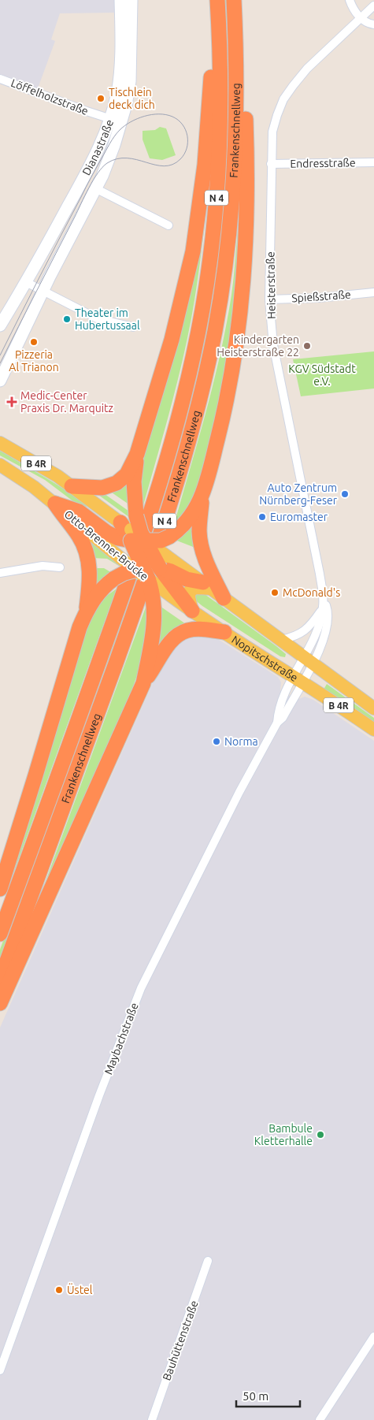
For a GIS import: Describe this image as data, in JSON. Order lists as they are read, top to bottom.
{
  "streets": {
    "highway": ["Frankenschnellweg", "N 4"],
    "main road": [
      "Dianastraße",
      "B 4R",
      "Otto-Brenner-Brücke",
      "Nopitschstraße"
    ],
    "street": [
      "Löffelholzstraße",
      "Endresstraße",
      "Heisterstraße",
      "Spießstraße",
      "Maybachstraße",
      "Bauhüttenstraße"
    ]
  },
  "crossings": [
    ["Löffelholzstraße", "Dianastraße"],
    ["Endresstraße", "Heisterstraße"],
    ["Heisterstraße", "Spießstraße"],
    ["Heisterstraße", "Nopitschstraße"],
    ["Heisterstraße", "Maybachstraße"],
    ["B 4R", "Otto-Brenner-Brücke"],
    ["Nopitschstraße", "Maybachstraße"]
  ],
  "parks": ["KGV Südstadt e.V."],
  "places": {
    "other": [
      "Tischlein deck dich",
      "Theater im Hubertussaal",
      "Pizzeria Al Trianon",
      "Kindergarten Heisterstraße 22",
      "Auto Zentrum Nürnberg-Feser",
      "Euromaster",
      "McDonald's",
      "Norma",
      "Bambule Kletterhalle",
      "Üstel"
    ],
    "health": ["Medic-Center Praxis Dr. Marquitz"]
  },
  "scale_bar": "50 m"
}
